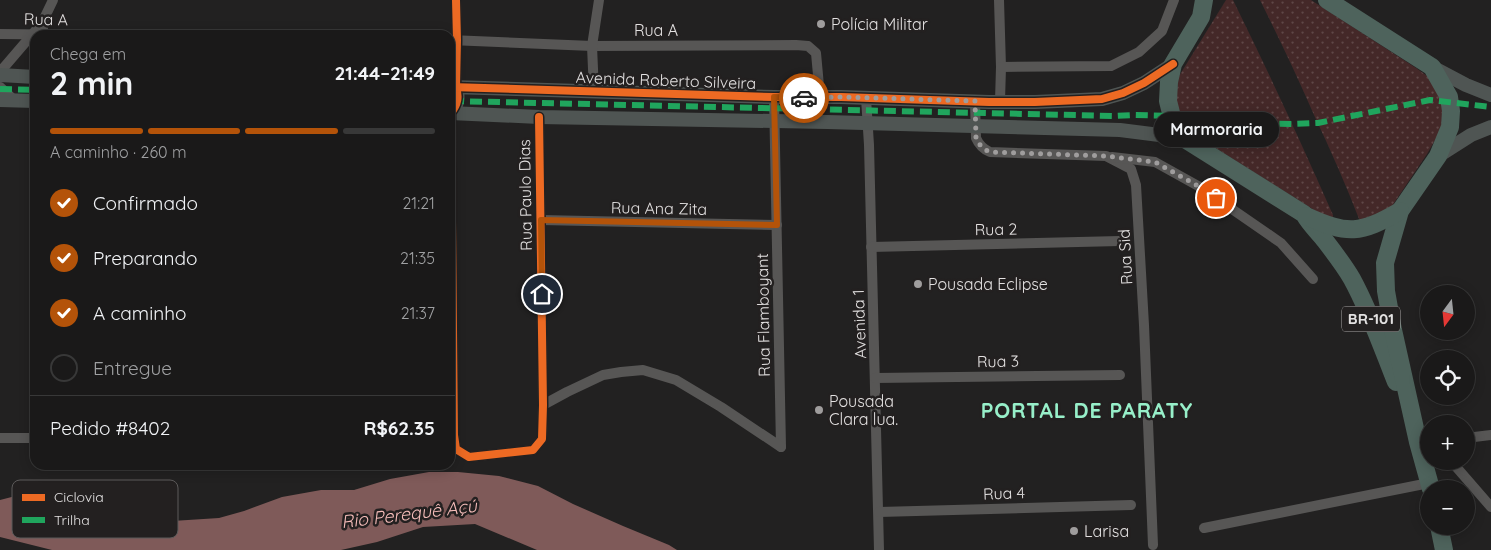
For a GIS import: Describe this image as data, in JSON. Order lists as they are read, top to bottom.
{
  "streets": {
    "highway": ["BR-101"],
    "street": [
      "Rua A",
      "Avenida Roberto Silveira",
      "Rua Paulo Dias",
      "Rua Ana Zita",
      "Rua 2",
      "Rua Sid",
      "Rua Flamboyant",
      "Avenida 1",
      "Rua 3",
      "Rua 4"
    ]
  },
  "crossings": [
    ["Rua A", "Avenida Roberto Silveira"],
    ["Avenida Roberto Silveira", "Rua Sid"],
    ["Avenida Roberto Silveira", "Rua Flamboyant"],
    ["Avenida Roberto Silveira", "Avenida 1"],
    ["Rua Paulo Dias", "Rua Ana Zita"],
    ["Rua Paulo Dias", "Rua Flamboyant"],
    ["Rua Ana Zita", "Rua Flamboyant"],
    ["Rua 2", "Avenida 1"],
    ["Avenida 1", "Rua 3"],
    ["Avenida 1", "Rua 4"]
  ],
  "districts": ["PORTAL DE PARATY"],
  "water": ["Rio Perequê Açú"],
  "places": [
    "Polícia Militar",
    "Marmoraria",
    "Pousada Eclipse",
    "Pousada Clara lua.",
    "Larisa"
  ],
  "legend": ["Ciclovia", "Trilha"],
  "north": "bottom",
  "page": {
    "heading": ["2 min", "Chega em", "21:44–21:49"],
    "panel": ["Pedido #8402", "R$62.35"],
    "bubble": "Marmoraria",
    "bar": "A caminho · 260 m",
    "list": [
      ["Confirmado", "21:21"],
      ["Preparando", "21:35"],
      ["A caminho", "21:37"],
      "Entregue"
    ],
    "map_buttons": ["+", "−"]
  }
}
